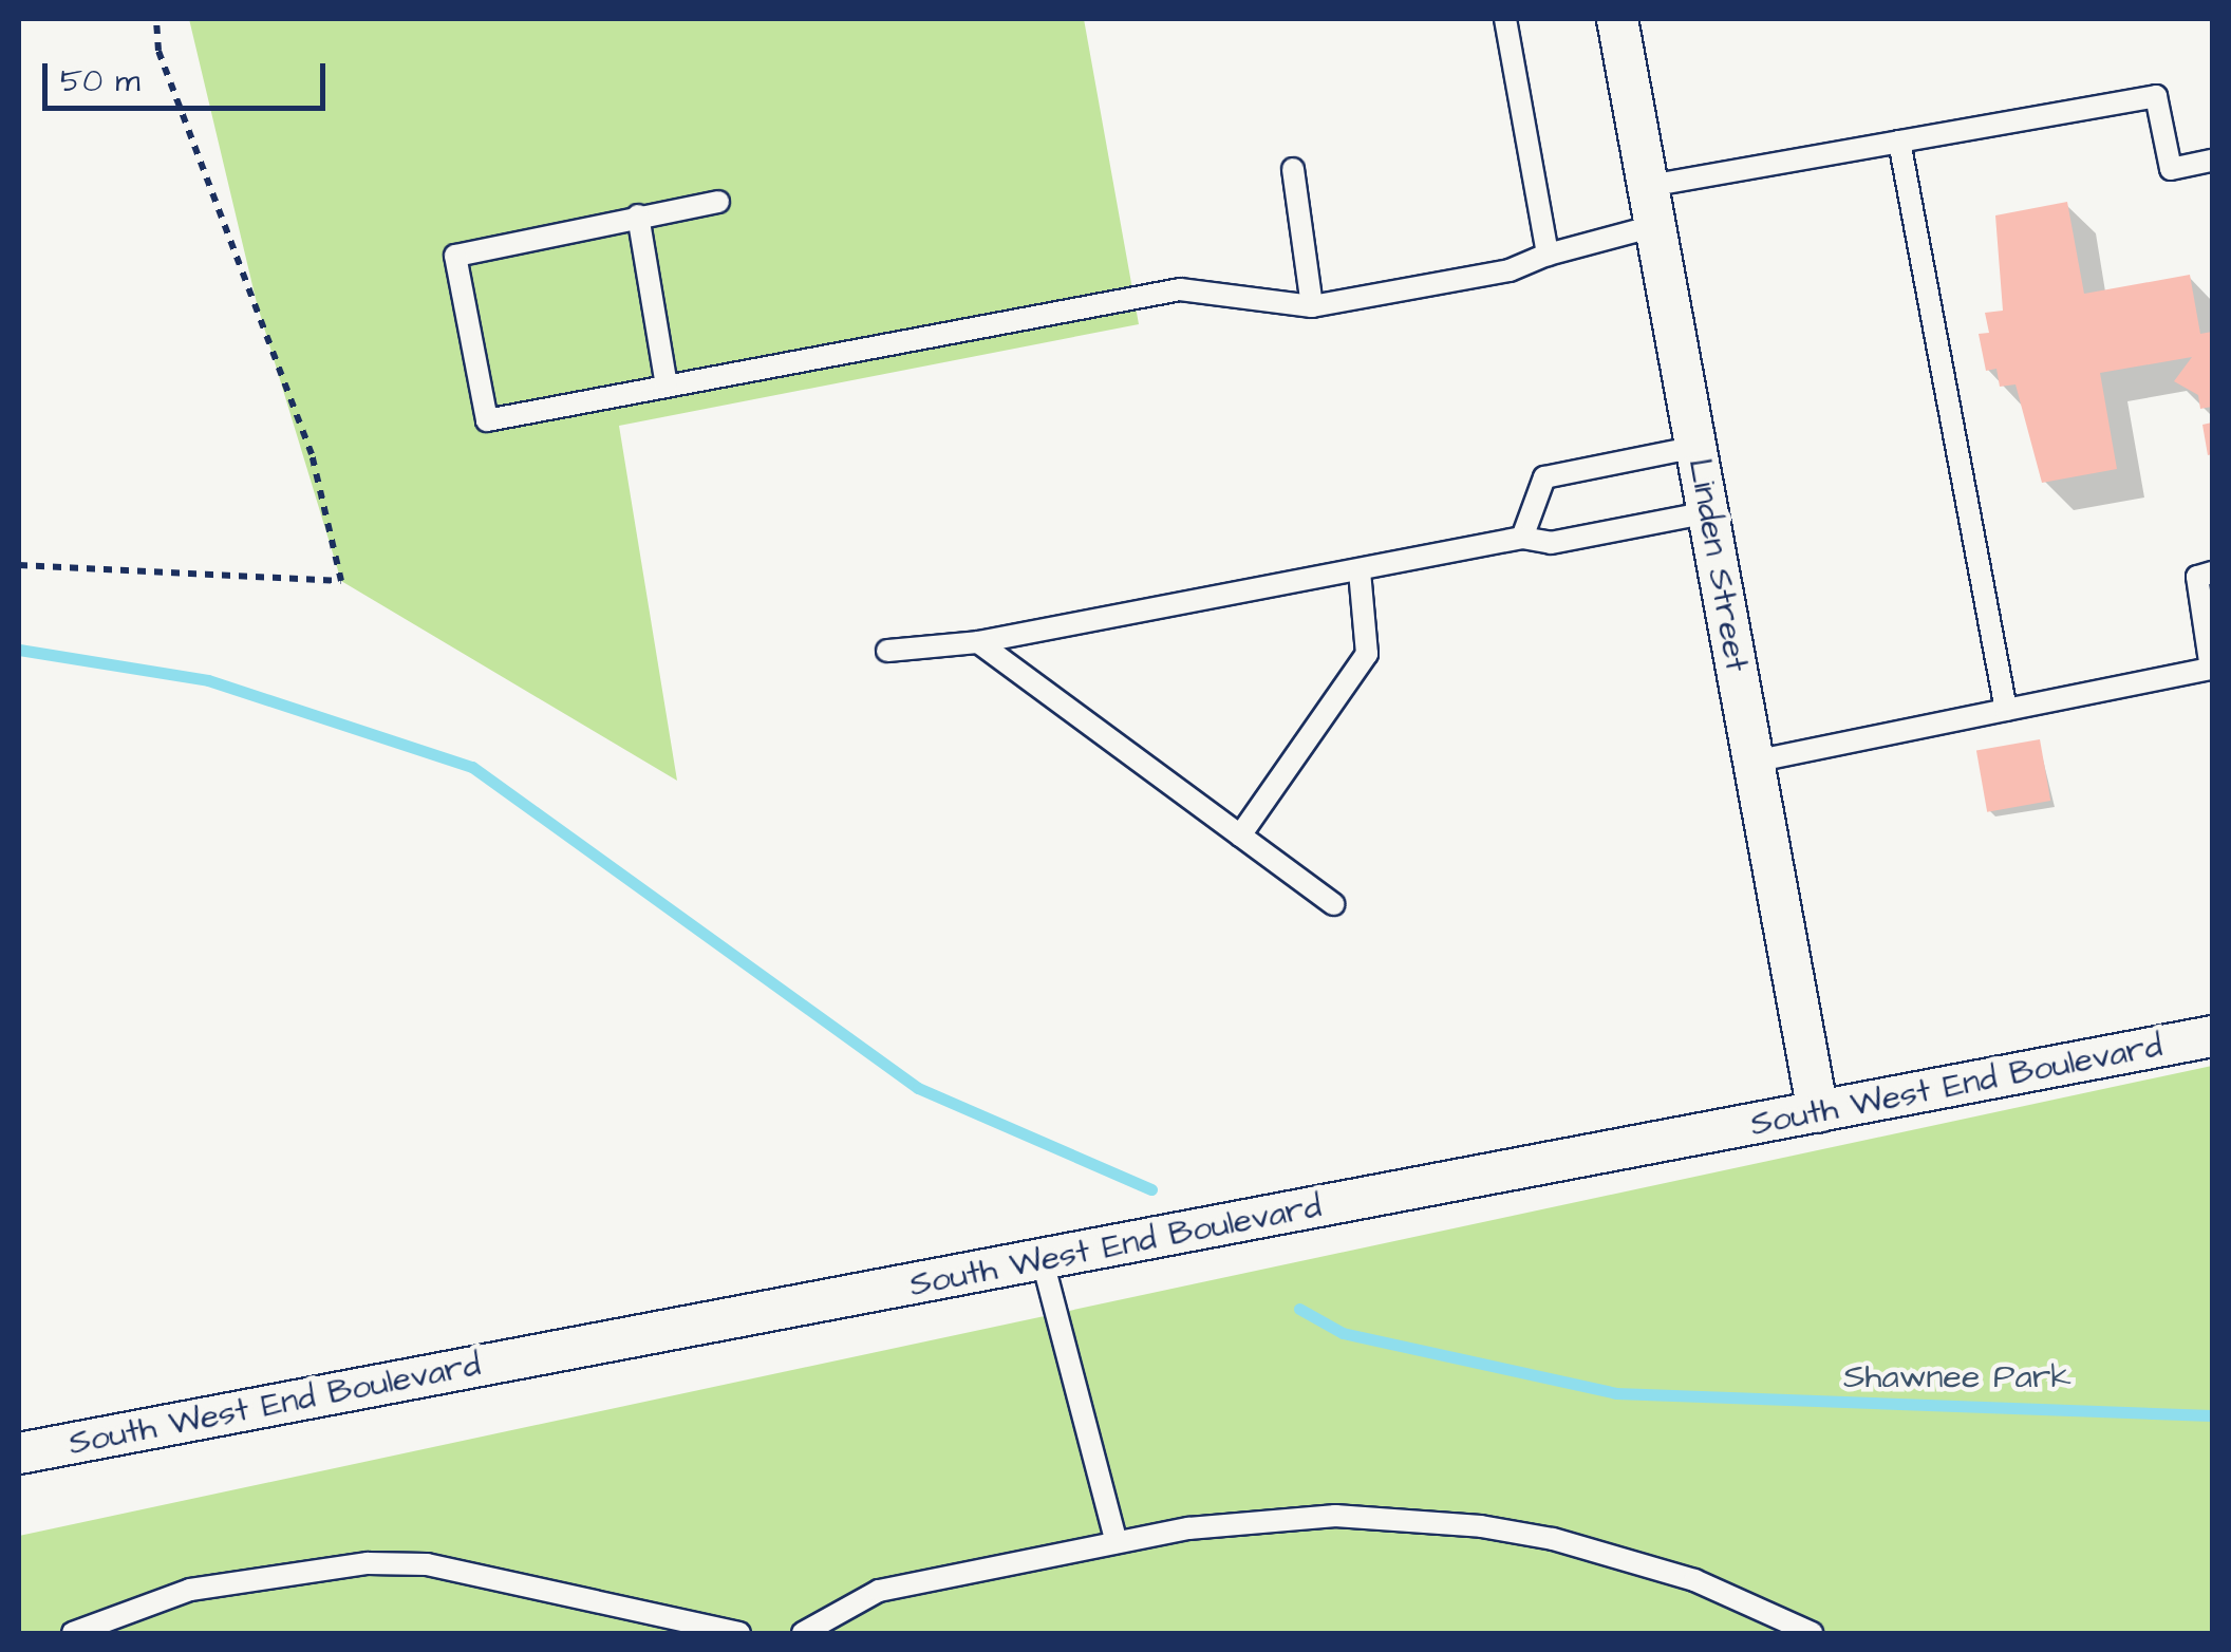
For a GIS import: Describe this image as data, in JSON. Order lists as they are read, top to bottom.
{
  "streets": {
    "street": ["Linden Street", "South West End Boulevard"]
  },
  "crossings": [
    ["Linden Street", "South West End Boulevard"]
  ],
  "parks": ["Shawnee Park"],
  "scale_bar": "50 m"
}
